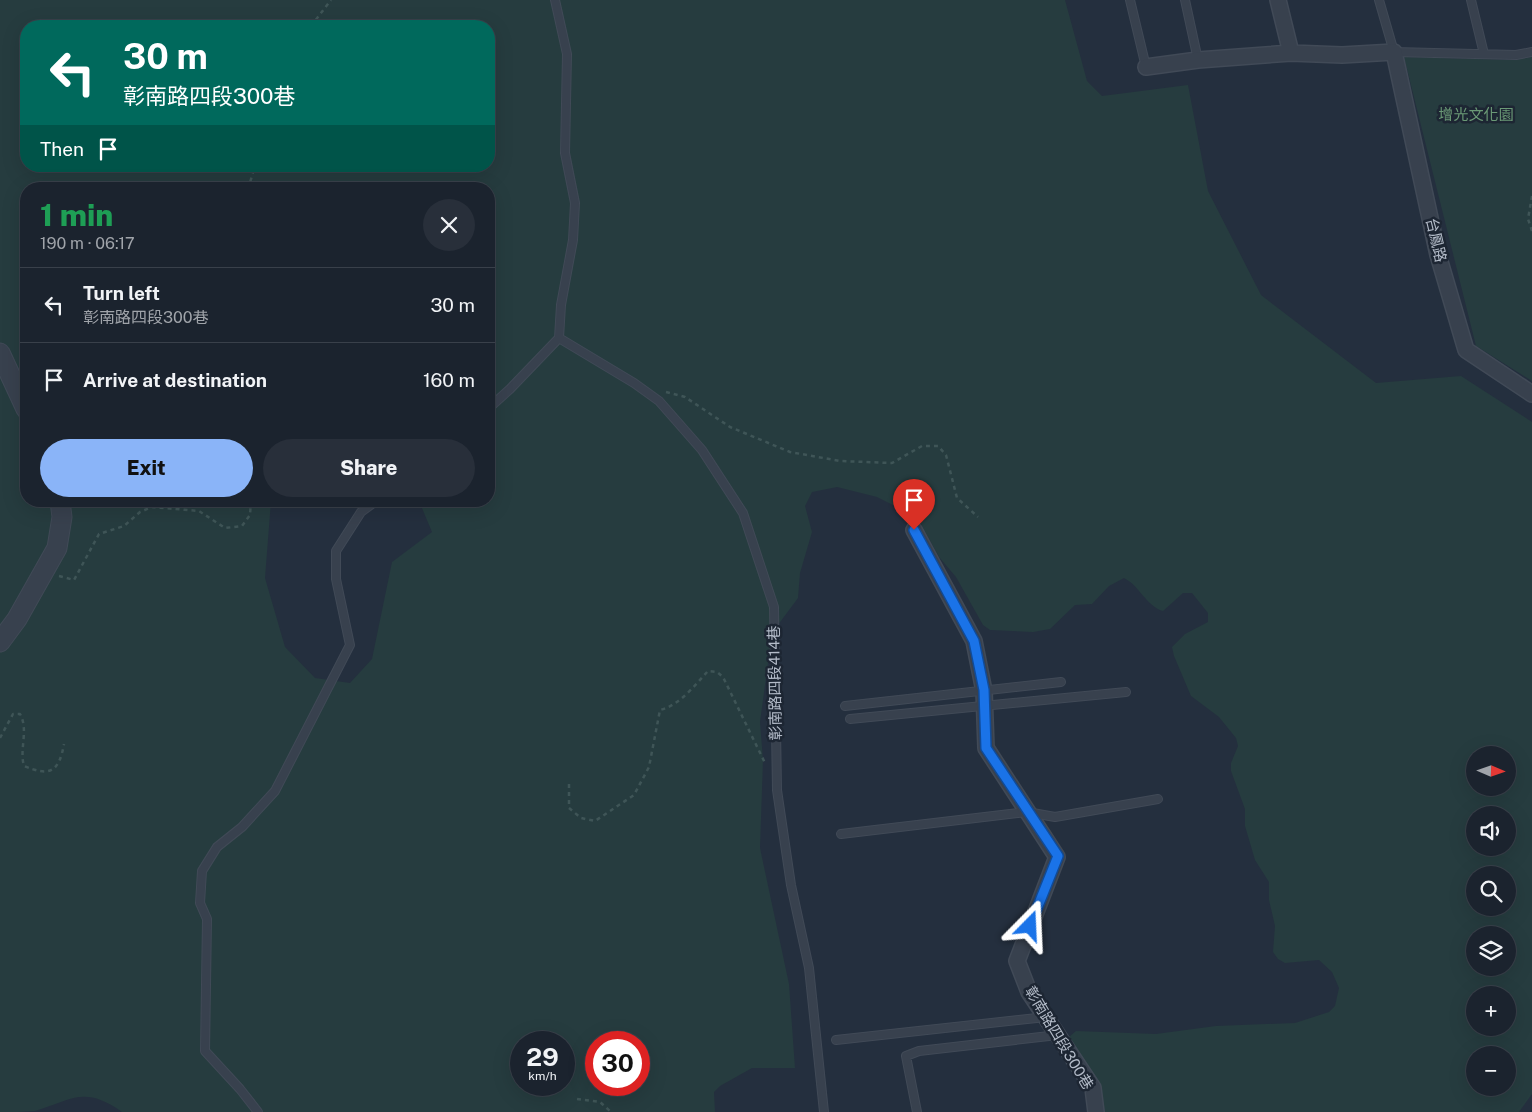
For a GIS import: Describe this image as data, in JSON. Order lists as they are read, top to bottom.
{
  "streets": {
    "street": ["台鳳路", "彰南路四段300巷"],
    "lane": ["彰南路四段414巷"]
  },
  "parks": ["增光文化園"],
  "north": "right",
  "page": {
    "turn": ["30 m", "彰南路四段300巷"],
    "then": "Then",
    "heading": ["1 min", "190 m · 06:17"],
    "list": [
      {
        "name": "Turn left",
        "note": "彰南路四段300巷",
        "value": "30 m"
      },
      {
        "name": "Arrive at destination",
        "value": "160 m"
      }
    ],
    "buttons": ["Exit", "Share"],
    "map_buttons": ["+", "−"],
    "speed": "29 km/h",
    "limit": "30"
  }
}
